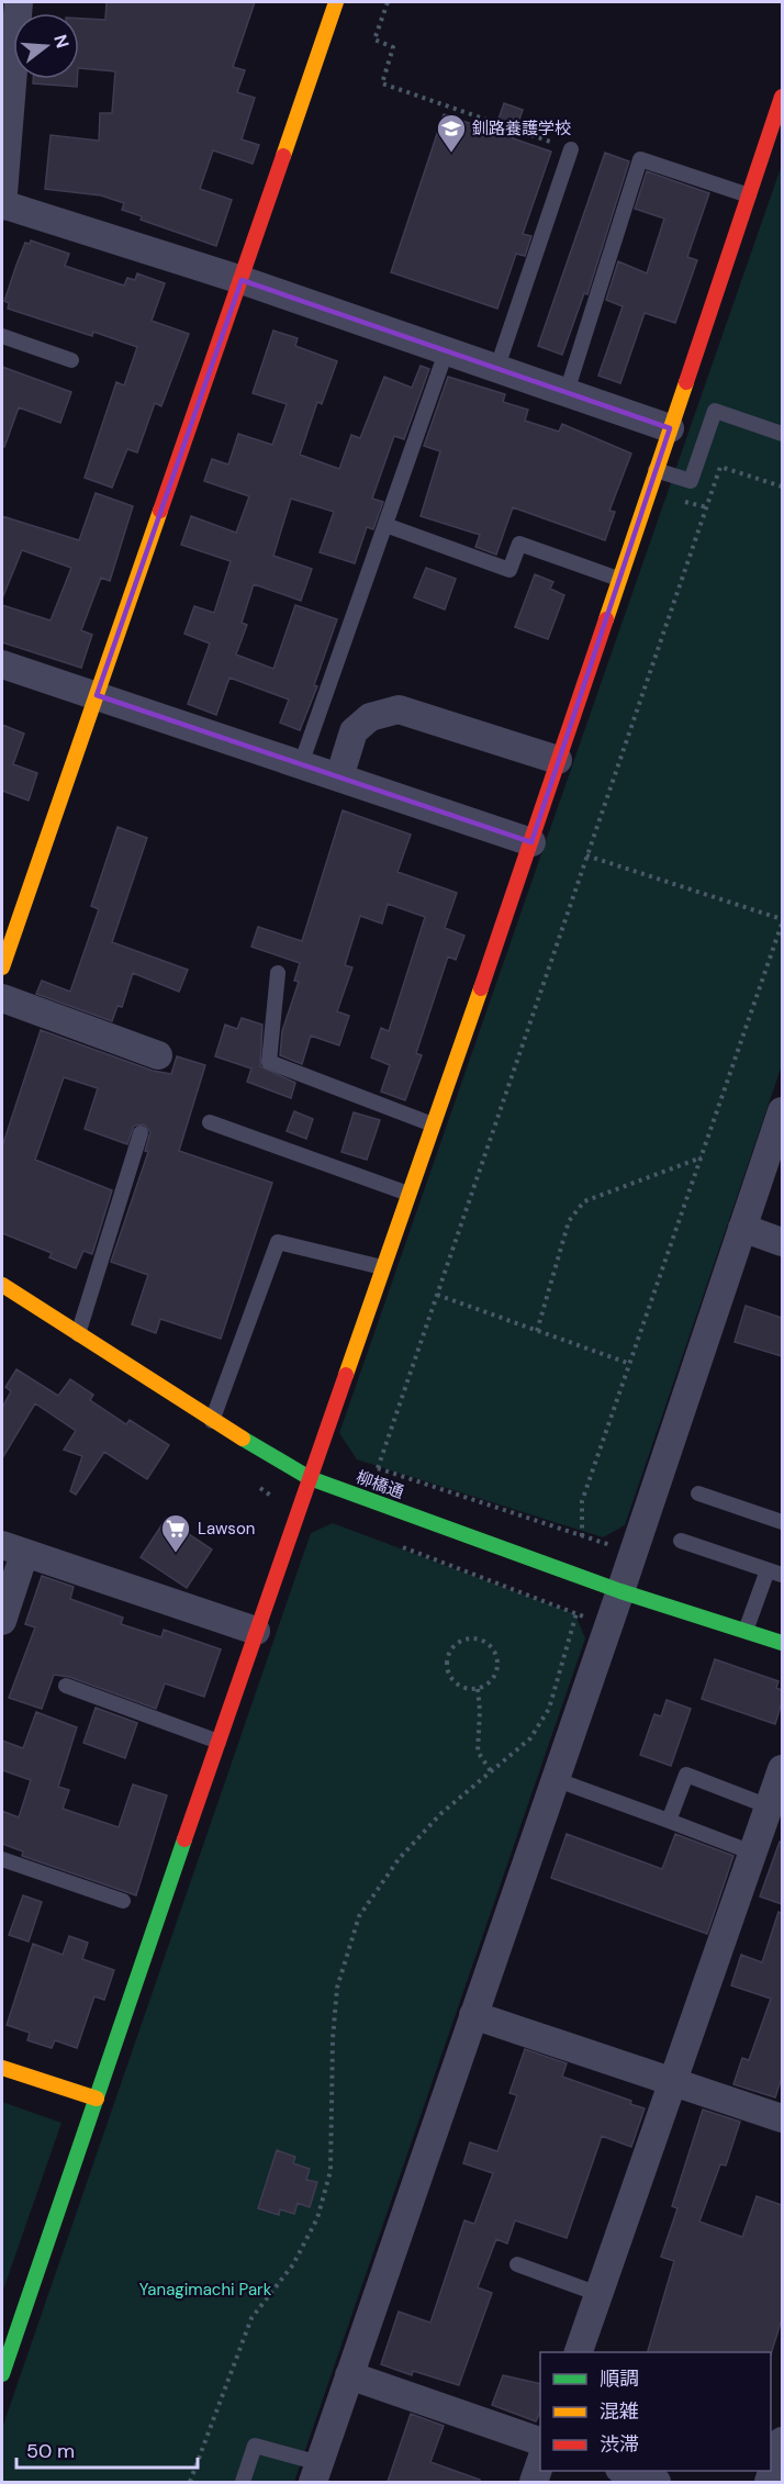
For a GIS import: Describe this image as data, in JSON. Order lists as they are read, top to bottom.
{
  "streets": {
    "street": ["柳橋通"]
  },
  "parks": ["Yanagimachi Park"],
  "places": {
    "school or university": ["釧路養護学校"],
    "supermarket": ["Lawson"]
  },
  "legend": ["順調", "混雑", "渋滞"],
  "scale_bar": "50 m",
  "north": "right"
}
